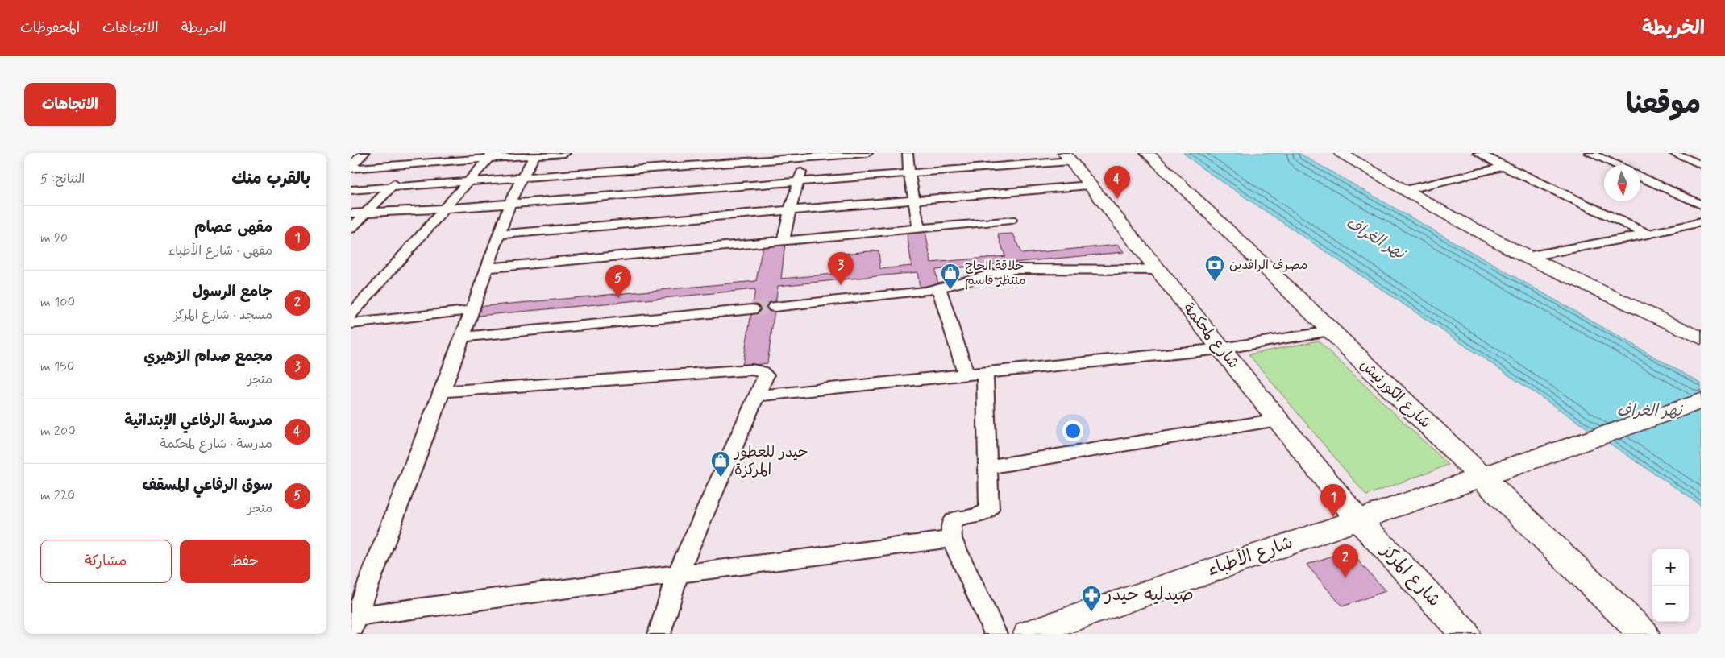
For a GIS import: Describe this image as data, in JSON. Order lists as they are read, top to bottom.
{
  "streets": {
    "street": [
      "شارع لمحكمة",
      "شارع الكورنيش",
      "شارع الأطباء",
      "شارع المركز"
    ]
  },
  "crossings": [
    ["شارع لمحكمة", "شارع الأطباء"],
    ["شارع لمحكمة", "شارع المركز"],
    ["شارع الكورنيش", "شارع الأطباء"],
    ["شارع الأطباء", "شارع المركز"]
  ],
  "water": ["نهر الغراف"],
  "places": {
    "bank": ["مصرف الرافدين"],
    "shop": ["حلاقة الحاج منتظر قاسم", "حيدر للعطور المركزة"],
    "pharmacy": ["صيدليه حيدر"]
  },
  "north": "bottom",
  "page": {
    "header": "الخريطة",
    "nav": ["الخريطة", "الاتجاهات", "المحفوظات"],
    "title": "موقعنا",
    "buttons": [
      "الاتجاهات",
      ["حفظ", "مشاركة"]
    ],
    "heading": ["بالقرب منك", "النتائج: 5"],
    "pins": [
      "4",
      "3",
      "5",
      "1",
      "2"
    ],
    "list": [
      {
        "mark": "1",
        "name": "مقهى عصام",
        "note": "مقهى · شارع الأطباء",
        "value": "90 m"
      },
      {
        "mark": "2",
        "name": "جامع الرسول",
        "note": "مسجد · شارع المركز",
        "value": "100 m"
      },
      {
        "mark": "3",
        "name": "مجمع صدام الزهيري",
        "note": "متجر",
        "value": "150 m"
      },
      {
        "mark": "4",
        "name": "مدرسة الرفاعي الإبتدائية",
        "note": "مدرسة · شارع لمحكمة",
        "value": "200 m"
      },
      {
        "mark": "5",
        "name": "سوق الرفاعي المسقف",
        "note": "متجر",
        "value": "220 m"
      }
    ],
    "map_buttons": ["+", "−"]
  }
}
